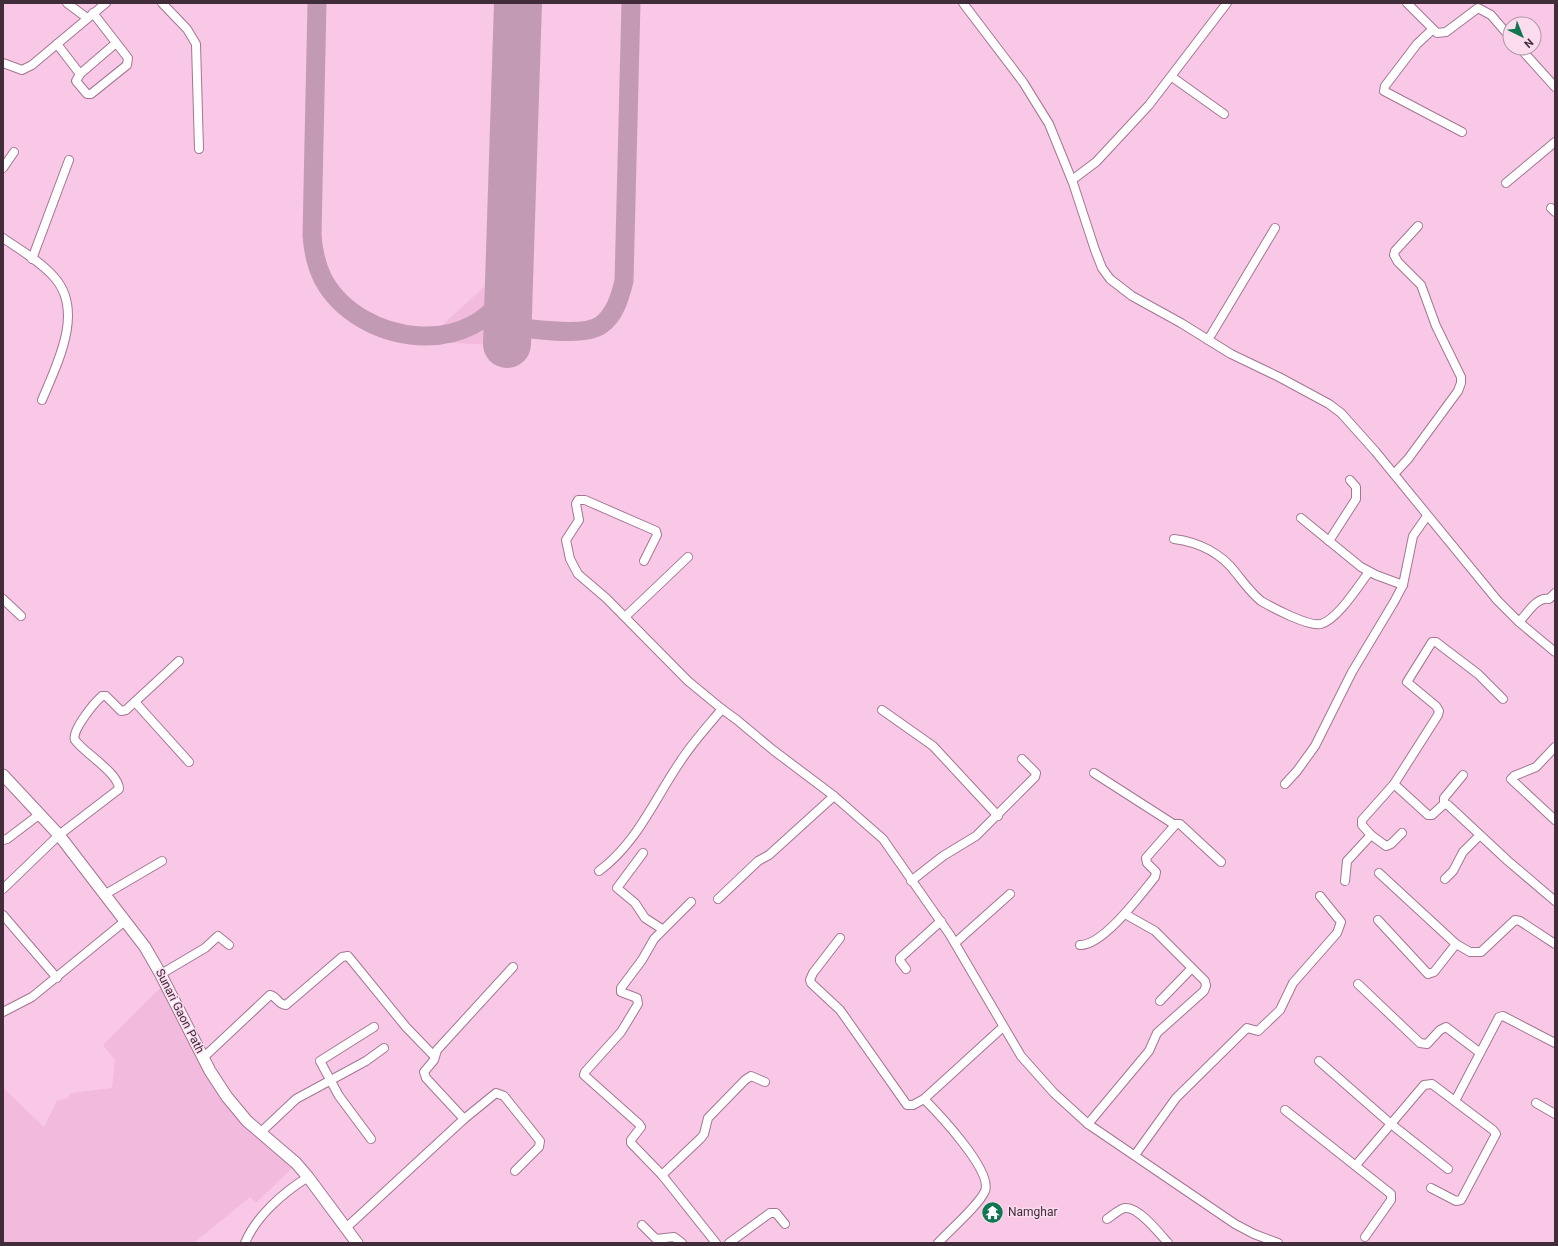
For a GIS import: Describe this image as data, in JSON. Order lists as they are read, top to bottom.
{
  "streets": {
    "street": ["Sunari Gaon Path"]
  },
  "places": {
    "temple": ["Namghar"]
  },
  "north": "bottom right"
}
